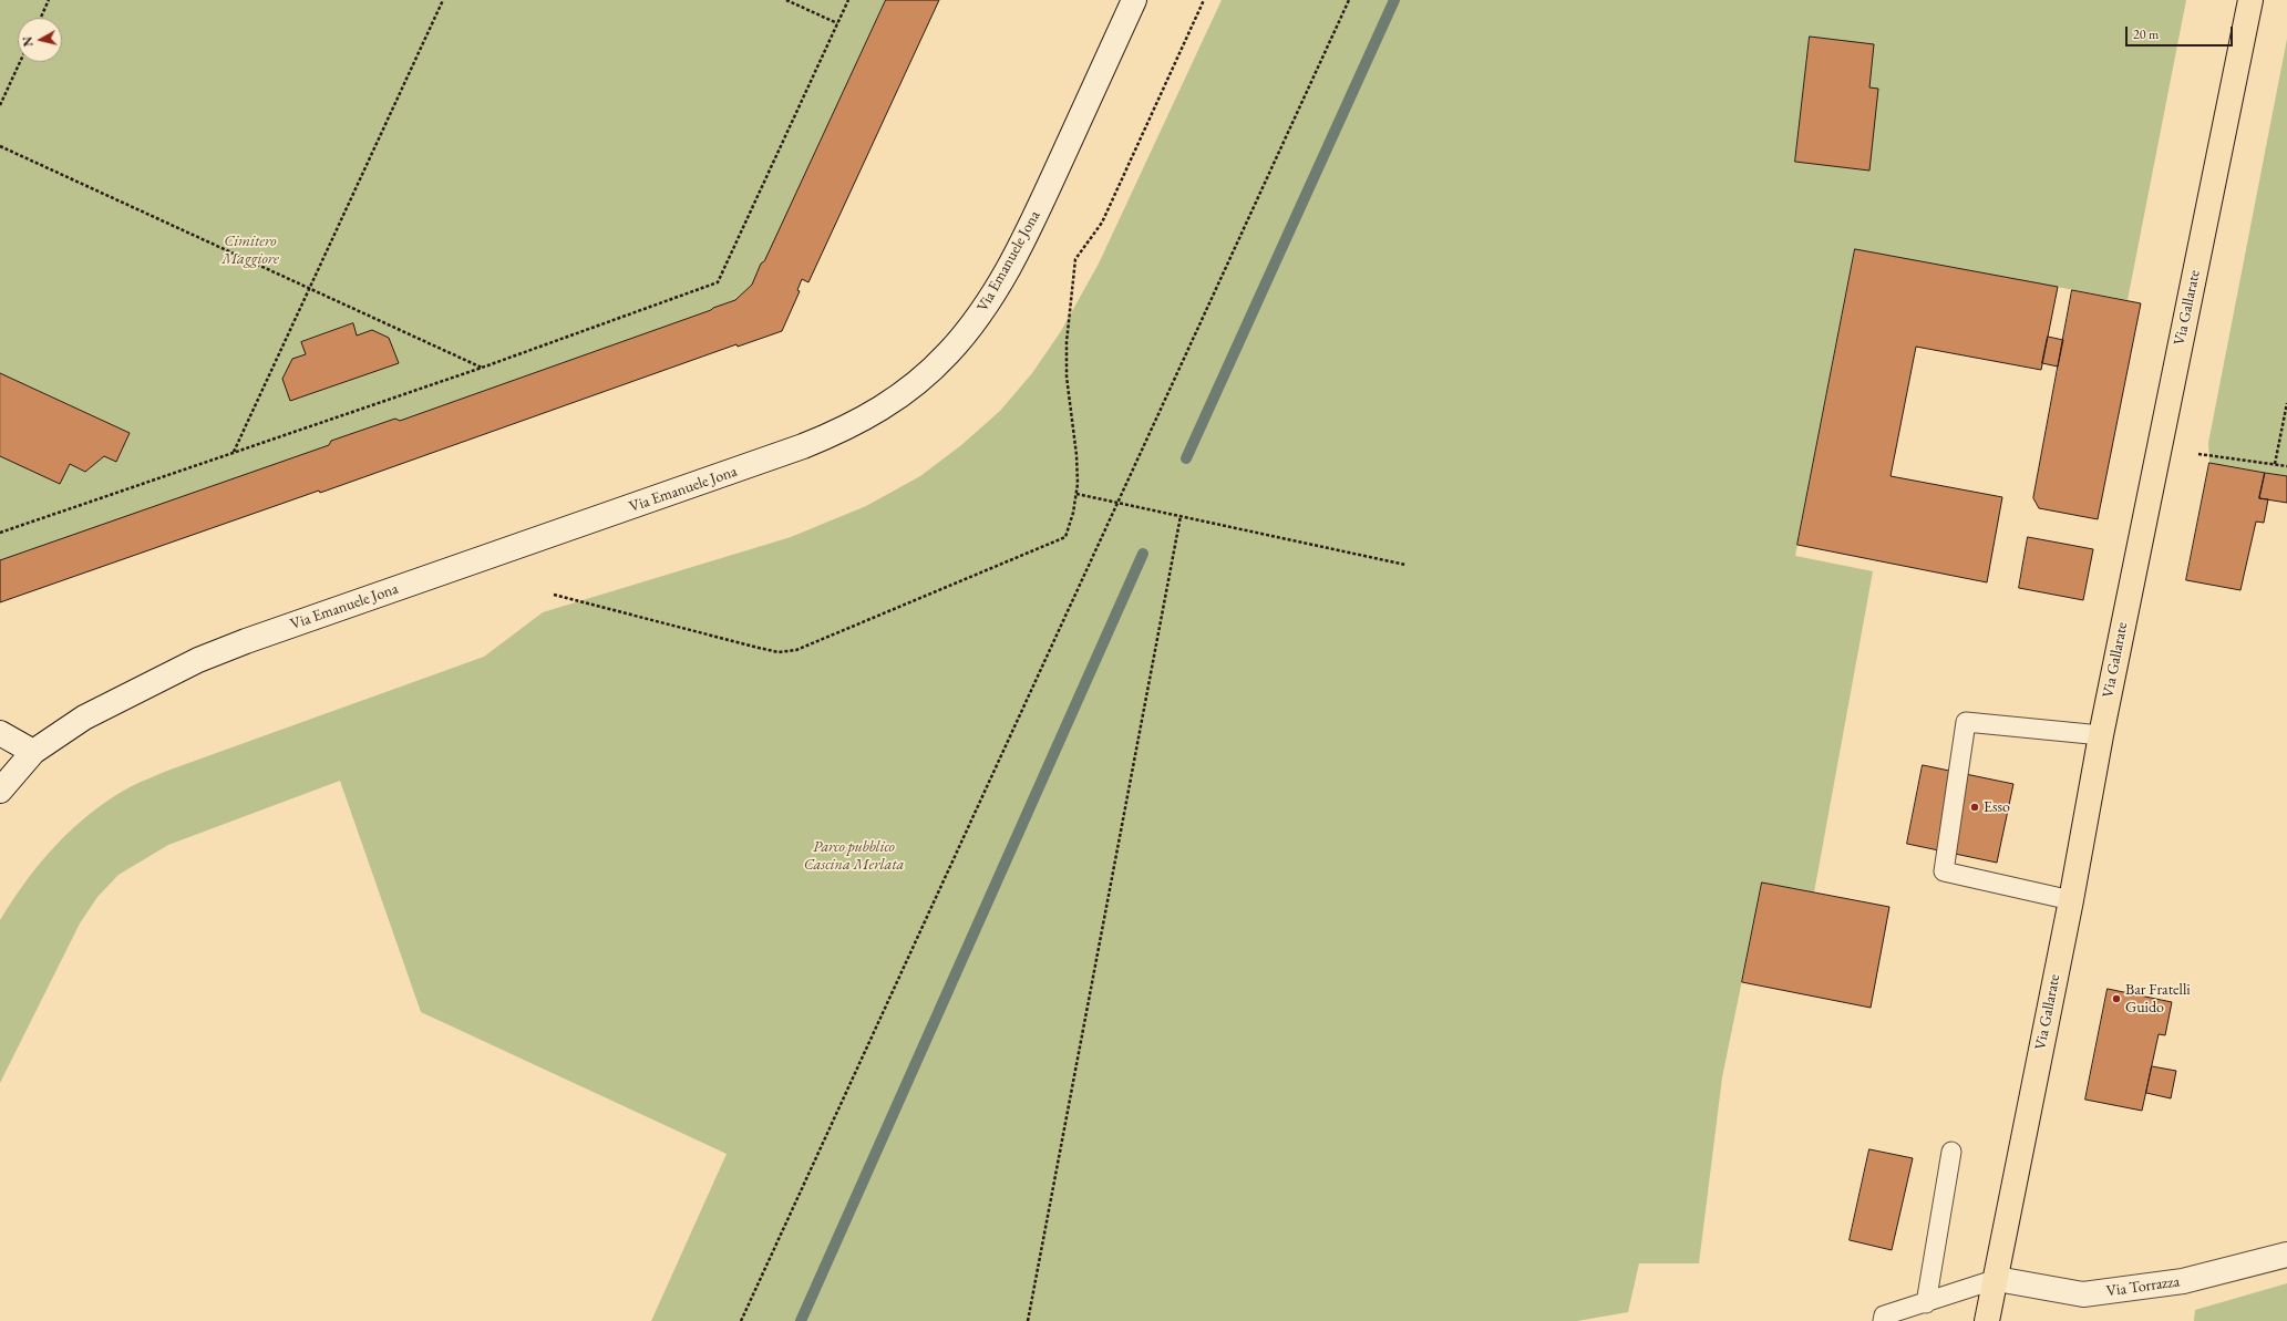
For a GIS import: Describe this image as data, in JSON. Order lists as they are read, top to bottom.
{
  "streets": {
    "main road": ["Via Gallarate"],
    "street": ["Via Emanuele Jona", "Via Torrazza"]
  },
  "crossings": [
    ["Via Gallarate", "Via Torrazza"]
  ],
  "parks": ["Cimitero Maggiore", "Parco pubblico Cascina Merlata"],
  "places": ["Esso", "Bar Fratelli Guido"],
  "scale_bar": "20 m",
  "north": "left"
}
